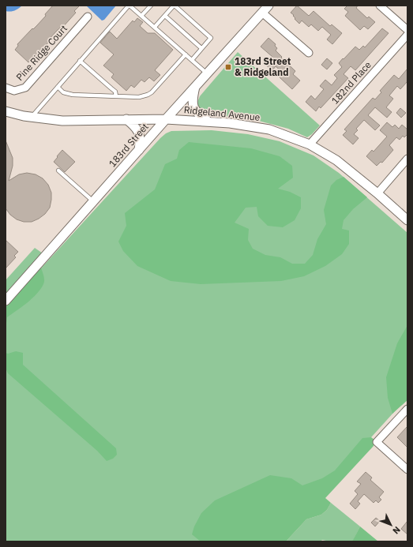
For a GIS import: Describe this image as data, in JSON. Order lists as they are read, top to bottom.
{
  "streets": {
    "street": [
      "Pine Ridge Court",
      "182nd Place",
      "Ridgeland Avenue",
      "183rd Street"
    ]
  },
  "crossings": [
    ["182nd Place", "Ridgeland Avenue"],
    ["Ridgeland Avenue", "183rd Street"]
  ],
  "places": {
    "transit": ["183rd Street & Ridgeland"]
  },
  "north": "bottom right"
}
